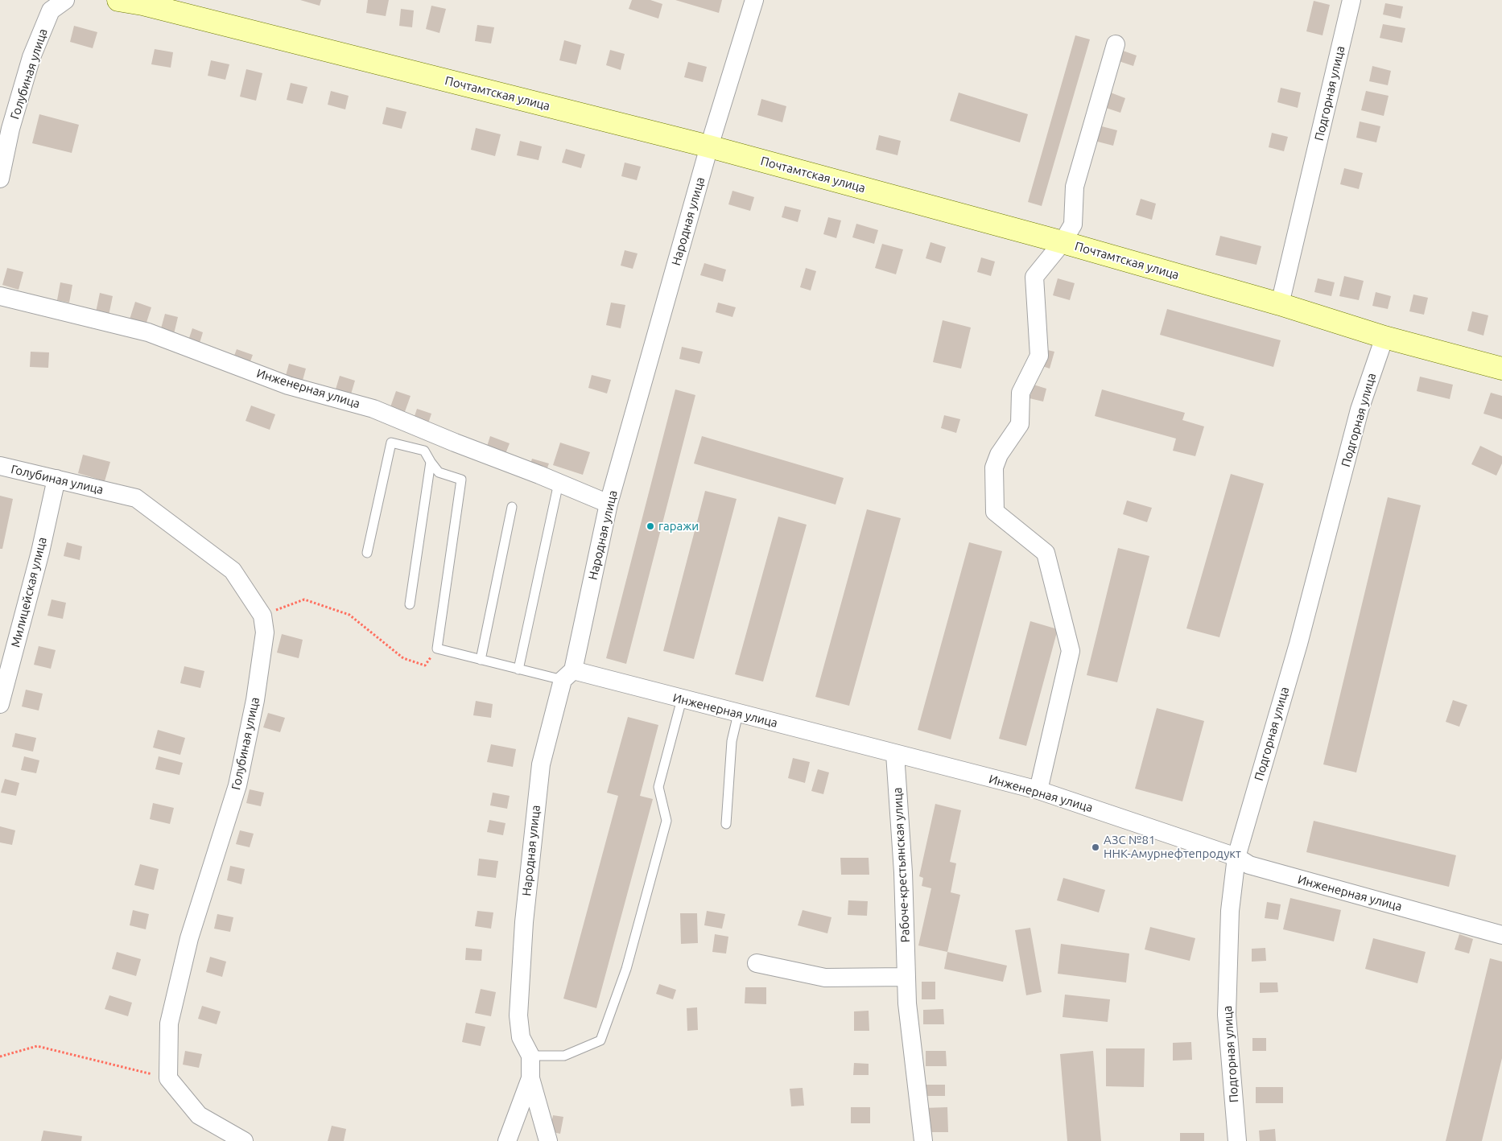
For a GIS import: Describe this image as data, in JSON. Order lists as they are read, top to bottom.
{
  "streets": {
    "street": [
      "Голубиная улица",
      "Почтамтская улица",
      "Подгорная улица",
      "Народная улица",
      "Инженерная улица",
      "Милицейская улица",
      "Рабоче-крестьянская улица"
    ]
  },
  "crossings": [
    ["Голубиная улица", "Милицейская улица"],
    ["Почтамтская улица", "Подгорная улица"],
    ["Почтамтская улица", "Народная улица"],
    ["Подгорная улица", "Инженерная улица"],
    ["Народная улица", "Инженерная улица"],
    ["Инженерная улица", "Рабоче-крестьянская улица"]
  ],
  "places": ["гаражи", "АЗС №81 ННК-Амурнефтепродукт"]
}
